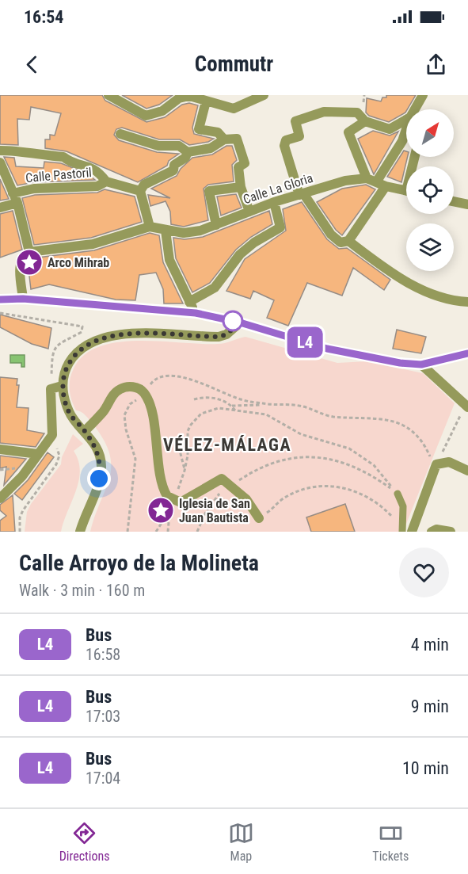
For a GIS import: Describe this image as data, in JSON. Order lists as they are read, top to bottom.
{
  "streets": {
    "street": ["Calle Pastoril", "Calle La Gloria"]
  },
  "districts": ["VÉLEZ-MÁLAGA"],
  "places": {
    "place": ["Arco Mihrab", "Iglesia de San Juan Bautista"]
  },
  "lines": ["bus line L4"],
  "north": "top right",
  "page": {
    "status": "16:54",
    "header": "Commutr",
    "on_map": "L4",
    "heading": ["Calle Arroyo de la Molineta", "Walk · 3 min · 160 m"],
    "list": [
      {
        "mark": "L4",
        "name": "Bus",
        "note": "16:58",
        "value": "4 min"
      },
      {
        "mark": "L4",
        "name": "Bus",
        "note": "17:03",
        "value": "9 min"
      },
      {
        "mark": "L4",
        "name": "Bus",
        "note": "17:04",
        "value": "10 min"
      }
    ],
    "tabs": ["Directions", "Map", "Tickets"]
  }
}
